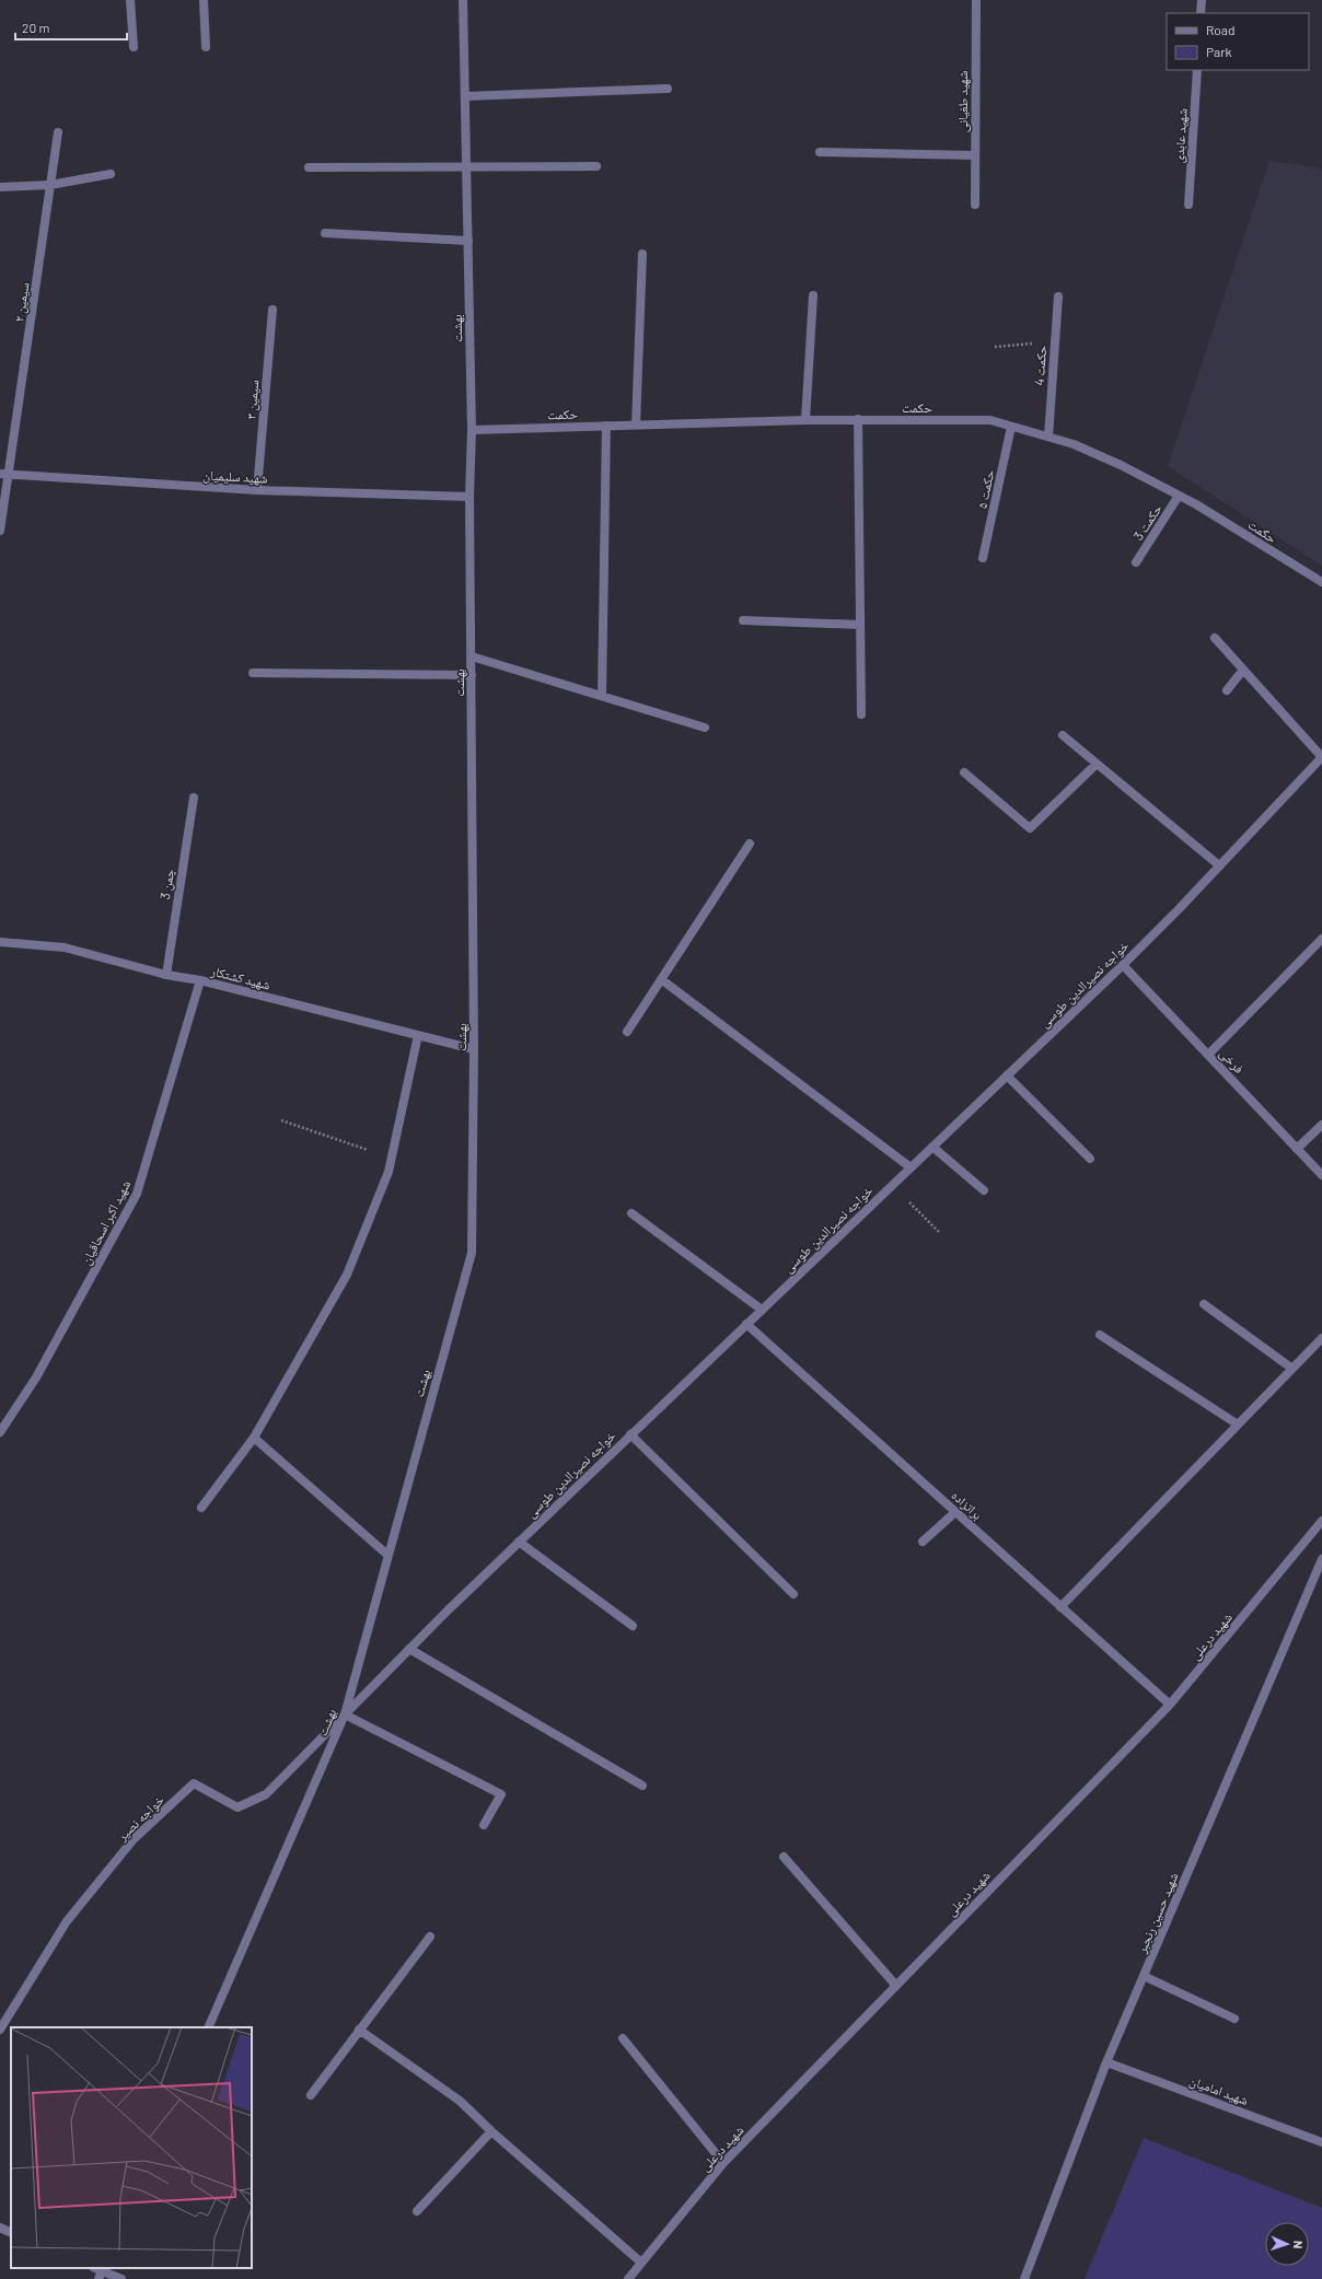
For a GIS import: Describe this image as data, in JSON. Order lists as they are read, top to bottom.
{
  "streets": {
    "street": [
      "شهید طغیانی",
      "شهید عابدی",
      "سیمین ۲",
      "بهشت",
      "حکمت 4",
      "سیمین ۳",
      "حکمت",
      "شهید سلیمیان",
      "حکمت ۵",
      "حکمت 3",
      "چمن 3",
      "شهید کشتکار",
      "خواجه نصیرالدین طوسی",
      "فرخی",
      "شهید اکبر اسحاقیان",
      "براتزاده",
      "شهید درعلی",
      "خواجه نصیر",
      "شهید حسین رنجبر",
      "شهید امامیان"
    ]
  },
  "crossings": [
    ["سیمین ۲", "شهید سلیمیان"],
    ["بهشت", "حکمت"],
    ["بهشت", "شهید سلیمیان"],
    ["بهشت", "شهید کشتکار"],
    ["بهشت", "خواجه نصیرالدین طوسی"],
    ["بهشت", "خواجه نصیر"],
    ["حکمت 4", "حکمت"],
    ["سیمین ۳", "شهید سلیمیان"],
    ["حکمت", "حکمت ۵"],
    ["حکمت", "حکمت 3"],
    ["چمن 3", "شهید کشتکار"],
    ["شهید کشتکار", "شهید اکبر اسحاقیان"],
    ["خواجه نصیرالدین طوسی", "فرخی"],
    ["خواجه نصیرالدین طوسی", "براتزاده"],
    ["خواجه نصیرالدین طوسی", "خواجه نصیر"],
    ["براتزاده", "شهید درعلی"],
    ["شهید حسین رنجبر", "شهید امامیان"]
  ],
  "legend": ["Road", "Park"],
  "scale_bar": "20 m",
  "north": "right"
}
